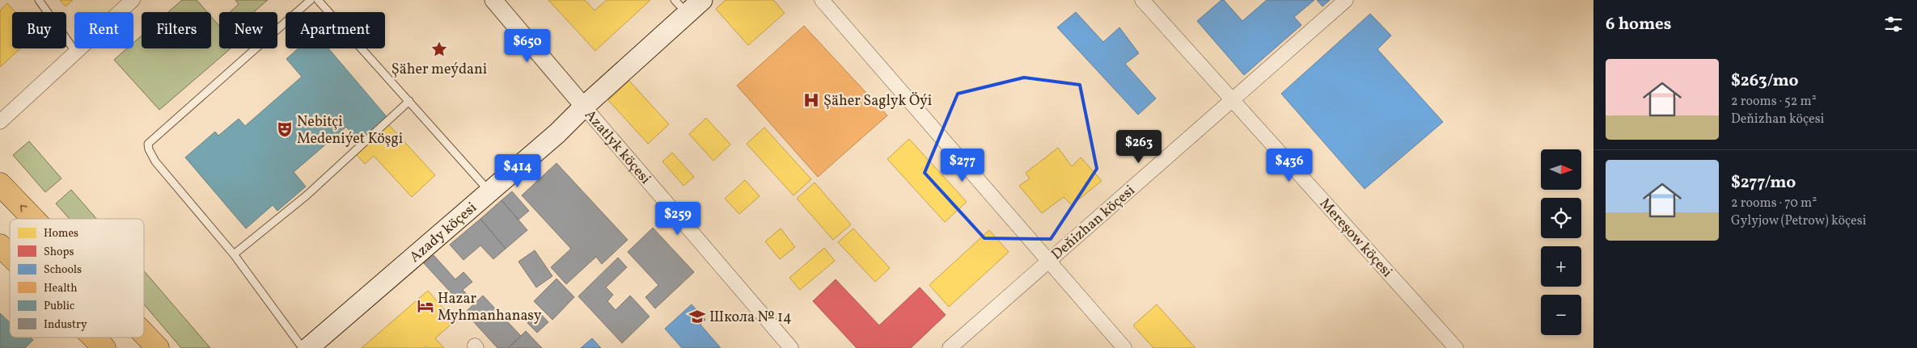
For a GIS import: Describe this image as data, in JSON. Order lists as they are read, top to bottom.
{
  "streets": {
    "main road": ["Azady köçesi"],
    "street": ["Azatlyk köçesi", "Deňizhan köçesi", "Mereşow köçesi"]
  },
  "crossings": [
    ["Azatlyk köçesi", "Azady köçesi"],
    ["Deňizhan köçesi", "Mereşow köçesi"]
  ],
  "places": {
    "place": ["Şäher meýdani"],
    "hospital": ["Şäher Saglyk Öýi"],
    "theatre": ["Nebitçi Medeniýet Köşgi"],
    "hotel": ["Hazar Myhmanhanasy"],
    "school or university": ["Школа № 14"]
  },
  "legend": [
    "Homes",
    "Shops",
    "Schools",
    "Health",
    "Public",
    "Industry"
  ],
  "north": "right",
  "page": {
    "heading": "6 homes",
    "chip": [
      "Buy",
      "Rent",
      "Filters",
      "New",
      "Apartment"
    ],
    "price": [
      "$650",
      "$263",
      "$277",
      "$436",
      "$414",
      "$259"
    ],
    "list": [
      {
        "name": "$263/mo",
        "note": "2 rooms · 52 m² · Deňizhan köçesi"
      },
      {
        "name": "$277/mo",
        "note": "2 rooms · 70 m² · Gylyjow (Petrow) köçesi"
      }
    ],
    "map_buttons": ["+", "−"]
  }
}
